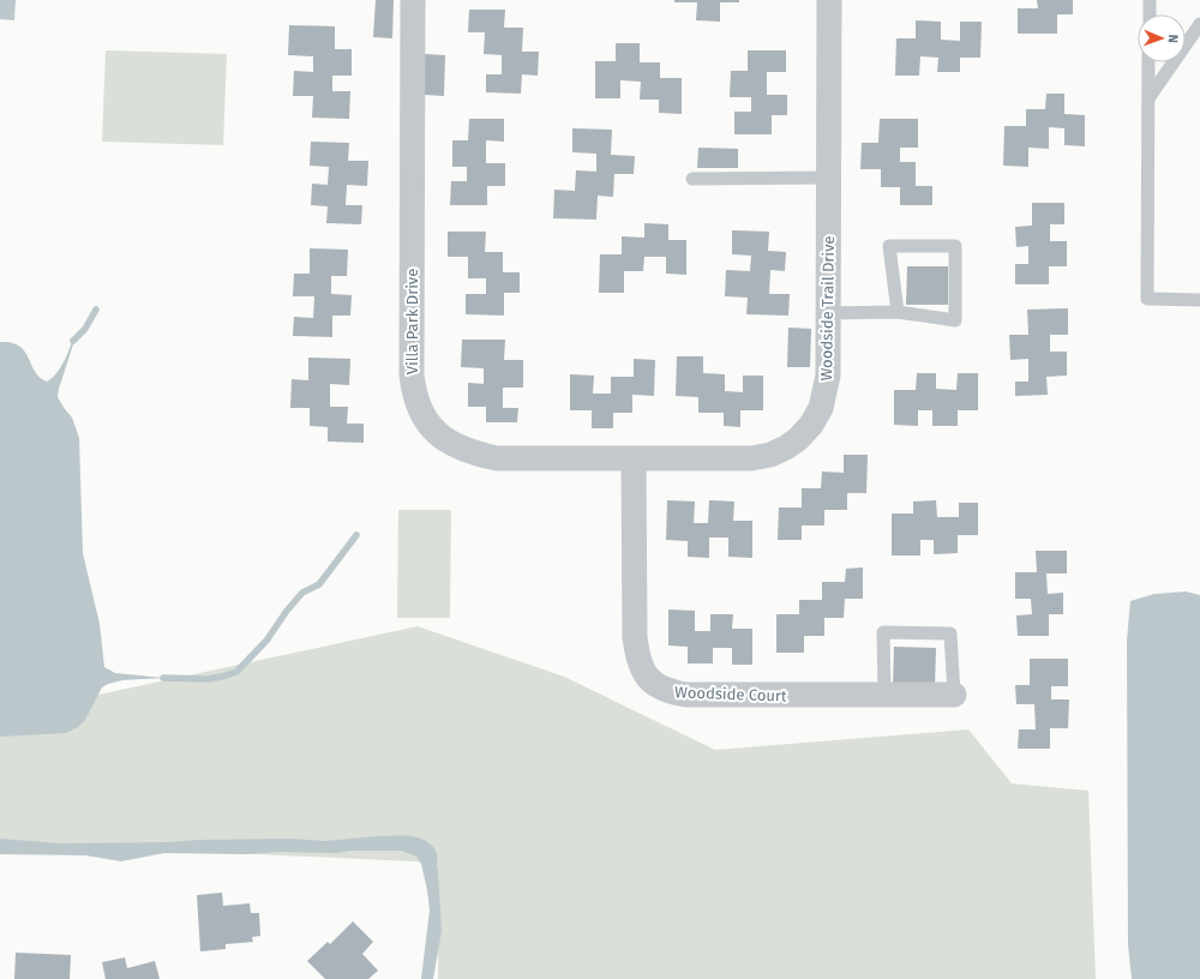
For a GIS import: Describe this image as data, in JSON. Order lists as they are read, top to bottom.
{
  "streets": {
    "street": ["Woodside Trail Drive", "Villa Park Drive", "Woodside Court"]
  },
  "crossings": [
    ["Woodside Trail Drive", "Villa Park Drive"],
    ["Woodside Trail Drive", "Woodside Court"],
    ["Villa Park Drive", "Woodside Court"]
  ],
  "north": "right"
}
